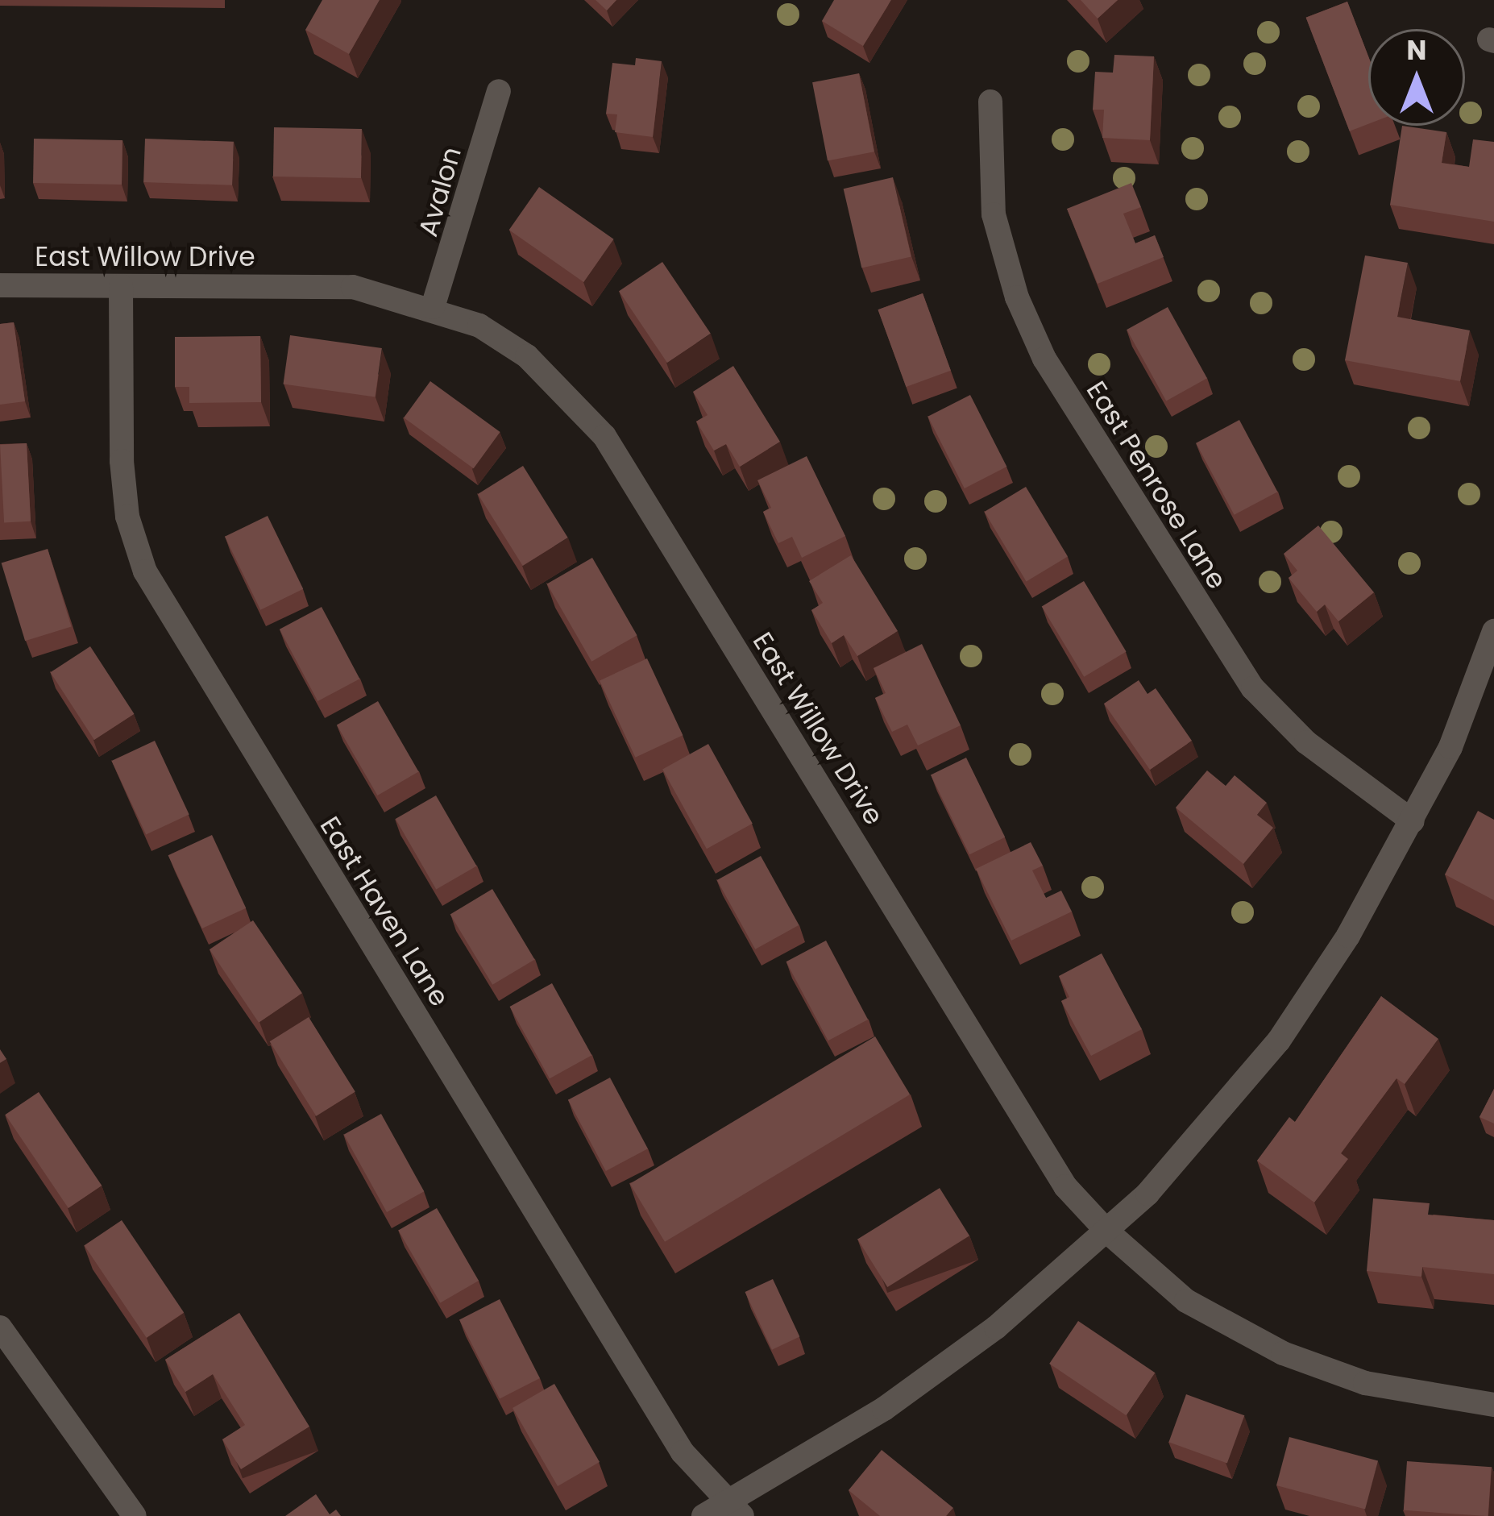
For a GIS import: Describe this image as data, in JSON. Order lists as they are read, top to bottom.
{
  "streets": {
    "street": [
      "Avalon",
      "East Willow Drive",
      "East Penrose Lane",
      "East Haven Lane"
    ]
  },
  "crossings": [
    ["Avalon", "East Willow Drive"],
    ["East Willow Drive", "East Haven Lane"]
  ],
  "north": "top"
}
